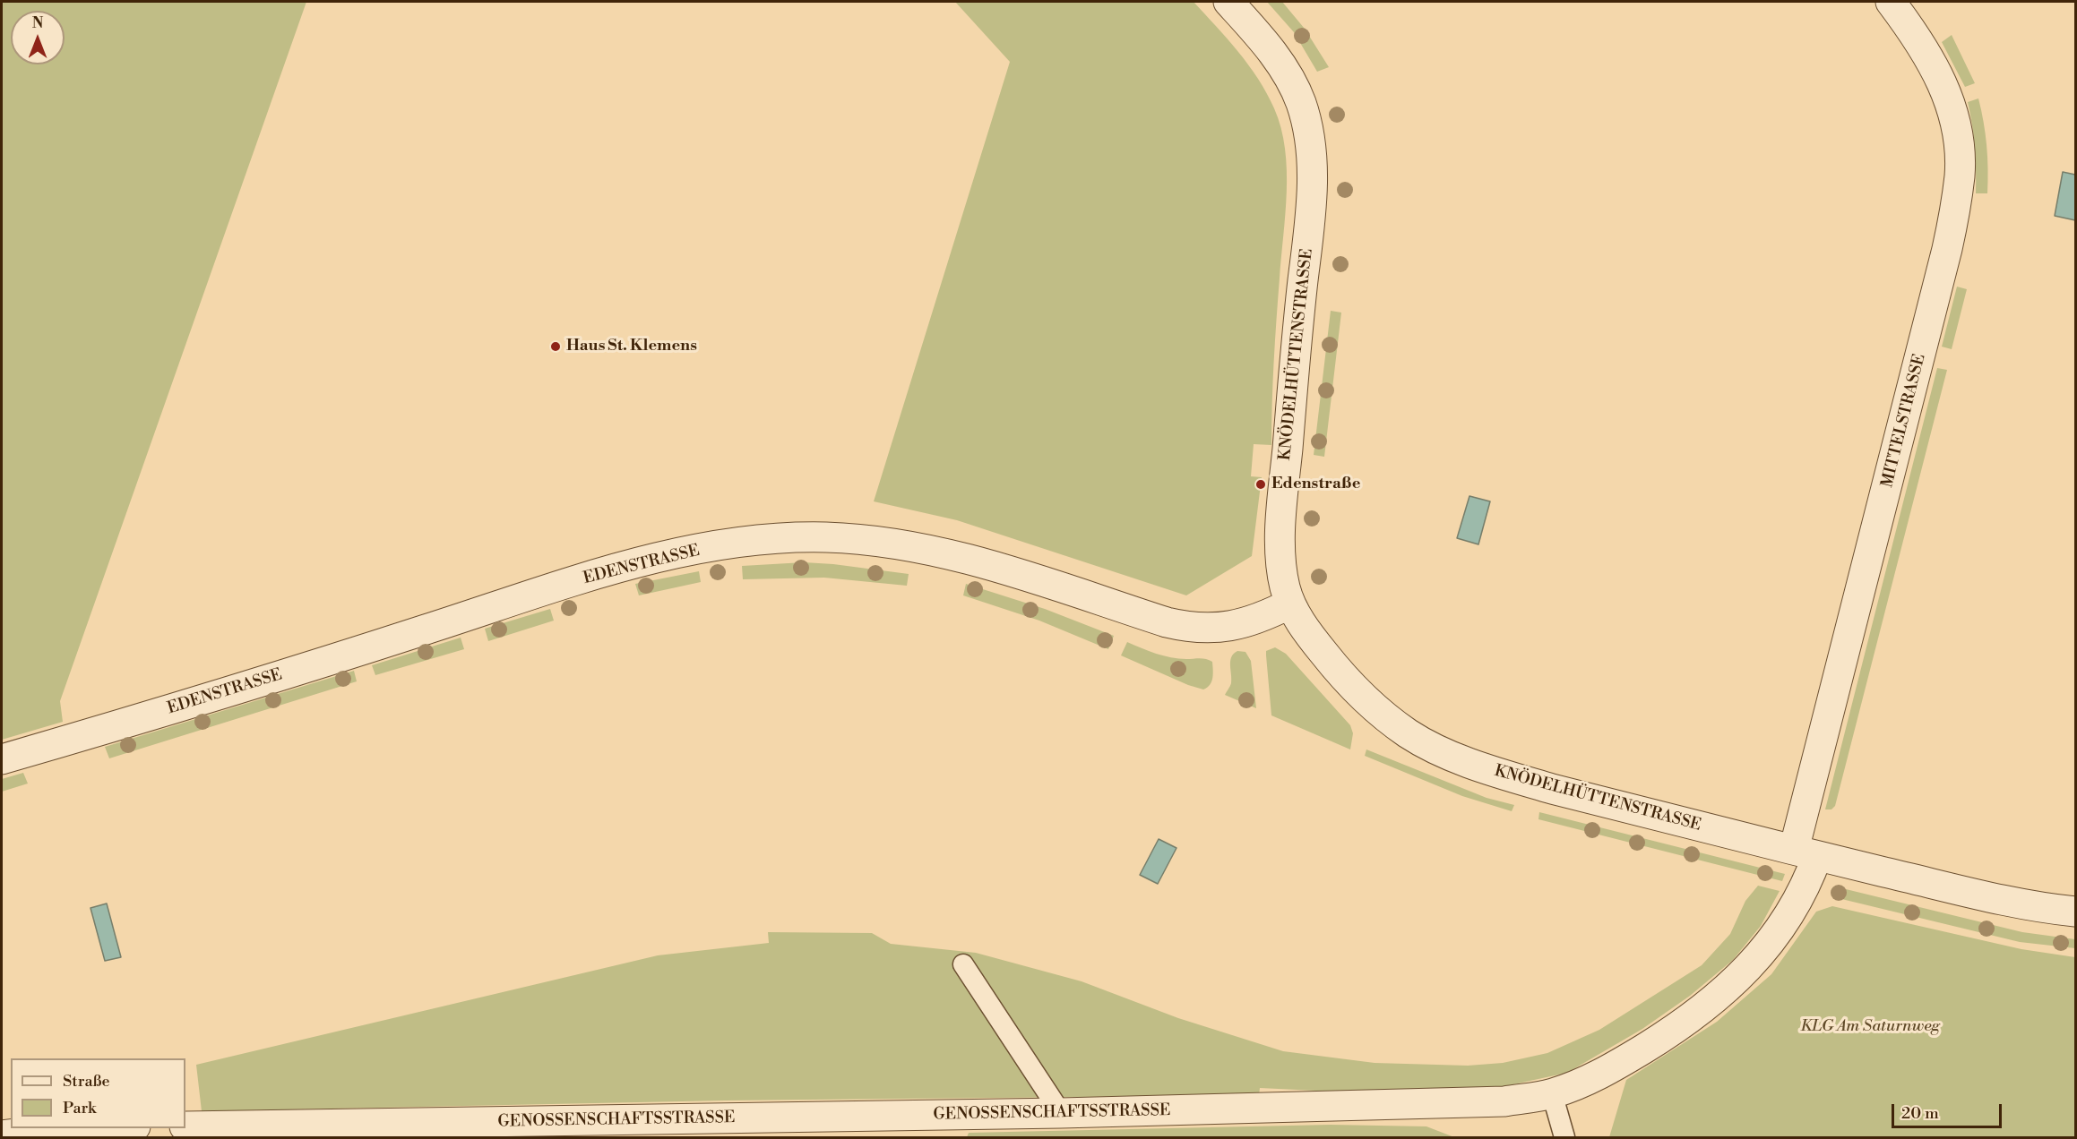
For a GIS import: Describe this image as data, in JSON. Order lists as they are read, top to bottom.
{
  "streets": {
    "street": [
      "KNÖDELHÜTTENSTRASSE",
      "MITTELSTRASSE",
      "EDENSTRASSE",
      "GENOSSENSCHAFTSSTRASSE"
    ]
  },
  "crossings": [
    ["KNÖDELHÜTTENSTRASSE", "MITTELSTRASSE"],
    ["KNÖDELHÜTTENSTRASSE", "EDENSTRASSE"],
    ["KNÖDELHÜTTENSTRASSE", "GENOSSENSCHAFTSSTRASSE"],
    ["MITTELSTRASSE", "GENOSSENSCHAFTSSTRASSE"]
  ],
  "parks": ["KLG Am Saturnweg"],
  "places": ["Haus St. Klemens", "Edenstraße"],
  "legend": ["Straße", "Park"],
  "scale_bar": "20 m",
  "north": "top"
}
